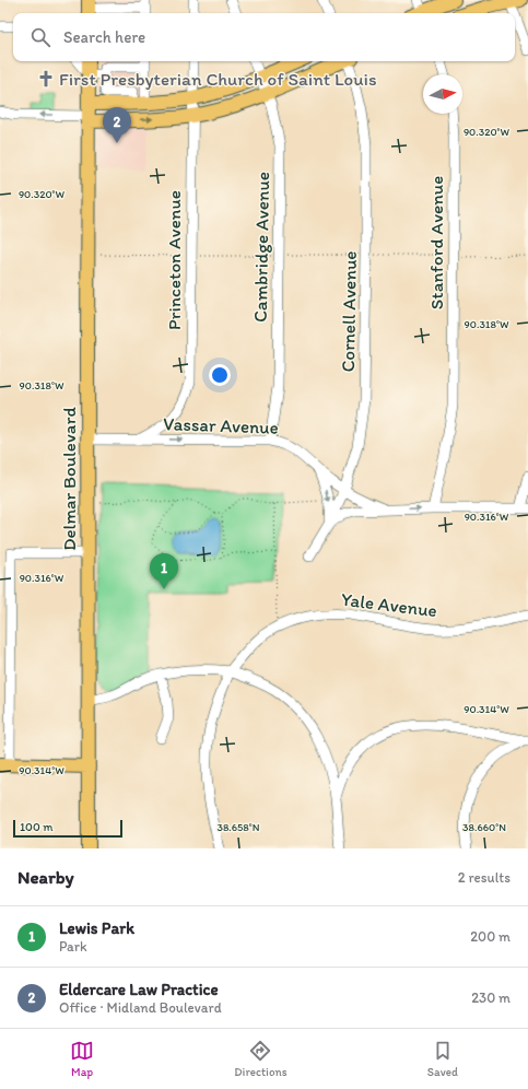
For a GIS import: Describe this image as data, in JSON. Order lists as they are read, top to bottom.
{
  "streets": {
    "main road": ["Delmar Boulevard"],
    "street": [
      "Stanford Avenue",
      "Cambridge Avenue",
      "Princeton Avenue",
      "Cornell Avenue",
      "Vassar Avenue",
      "Yale Avenue"
    ]
  },
  "crossings": [
    ["Cambridge Avenue", "Vassar Avenue"],
    ["Princeton Avenue", "Vassar Avenue"],
    ["Cornell Avenue", "Vassar Avenue"],
    ["Vassar Avenue", "Delmar Boulevard"]
  ],
  "one_way": ["Vassar Avenue"],
  "places": {
    "church": ["First Presbyterian Church of Saint Louis"]
  },
  "scale_bar": "100 m",
  "north": "right",
  "page": {
    "search": "Search here",
    "pins": ["2", "1"],
    "scale": "100 m",
    "heading": ["Nearby", "2 results"],
    "list": [
      {
        "mark": "1",
        "name": "Lewis Park",
        "note": "Park",
        "value": "200 m"
      },
      {
        "mark": "2",
        "name": "Eldercare Law Practice",
        "note": "Office · Midland Boulevard",
        "value": "230 m"
      }
    ],
    "nav": ["Map", "Directions", "Saved"]
  },
  "coordinates": [
    "90.320°W",
    "90.318°W",
    "90.316°W",
    "90.314°W",
    "38.658°N",
    "38.660°N"
  ]
}
